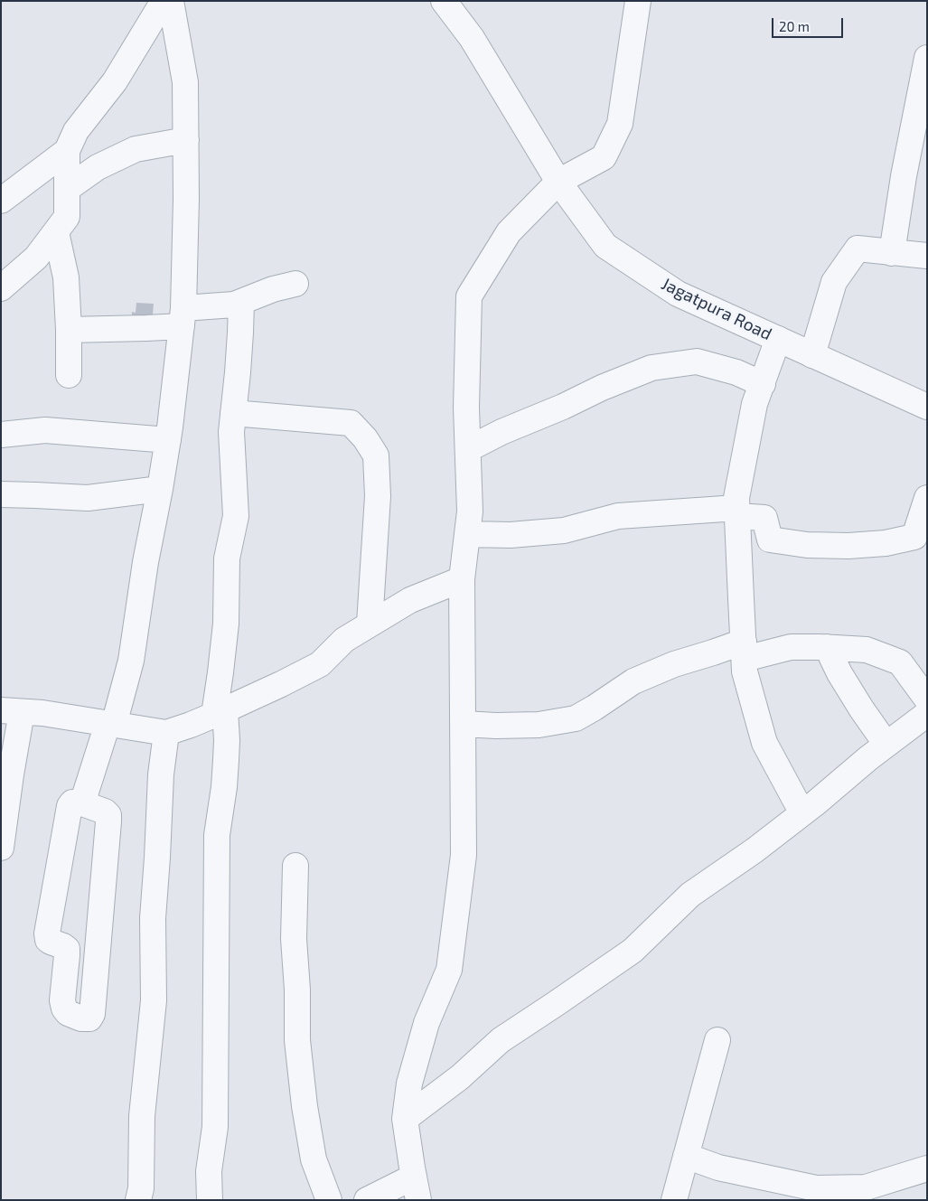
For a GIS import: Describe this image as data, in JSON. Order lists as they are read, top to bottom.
{
  "streets": {
    "street": ["Jagatpura Road"]
  },
  "scale_bar": "20 m"
}
